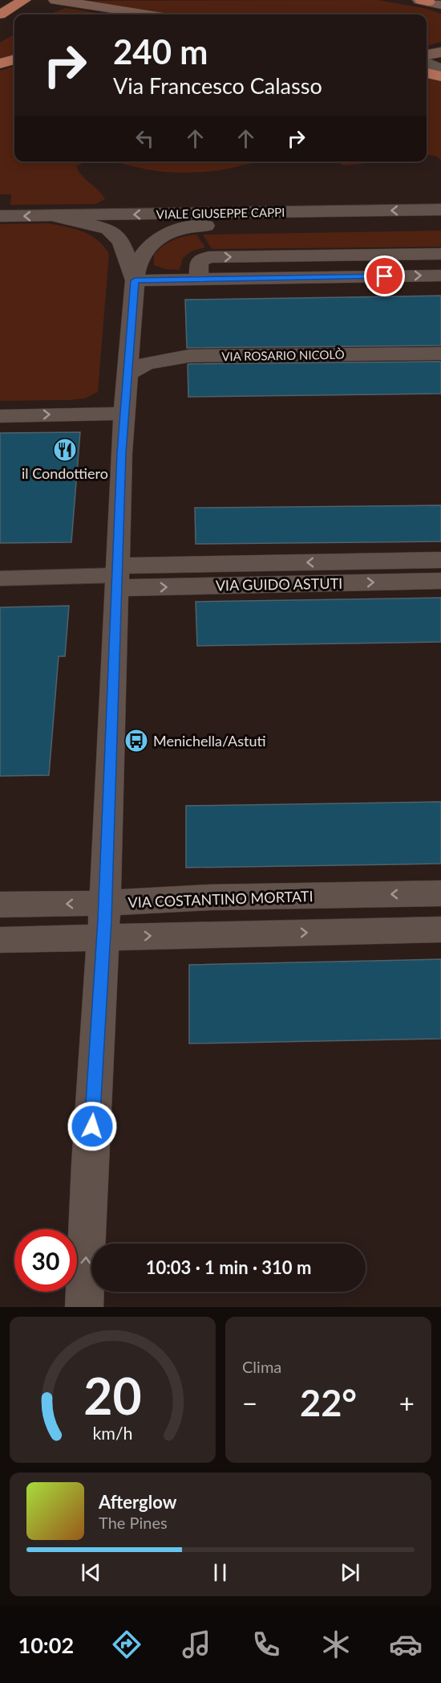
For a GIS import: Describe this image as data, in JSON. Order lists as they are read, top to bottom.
{
  "streets": {
    "street": [
      "VIALE GIUSEPPE CAPPI",
      "VIA ROSARIO NICOLÒ",
      "VIA GUIDO ASTUTI",
      "VIA COSTANTINO MORTATI"
    ]
  },
  "places": {
    "restaurant": ["il Condottiero"],
    "bus stop": ["Menichella/Astuti"]
  },
  "page": {
    "turn": ["240 m", "Via Francesco Calasso"],
    "limit": "30",
    "trip": "10:03 · 1 min · 310 m",
    "tile": "Clima",
    "heat": ["−", "22°", "+"],
    "song": ["Afterglow", "The Pines"],
    "tabs": "10:02",
    "gauge": ["20", "km/h"]
  }
}
